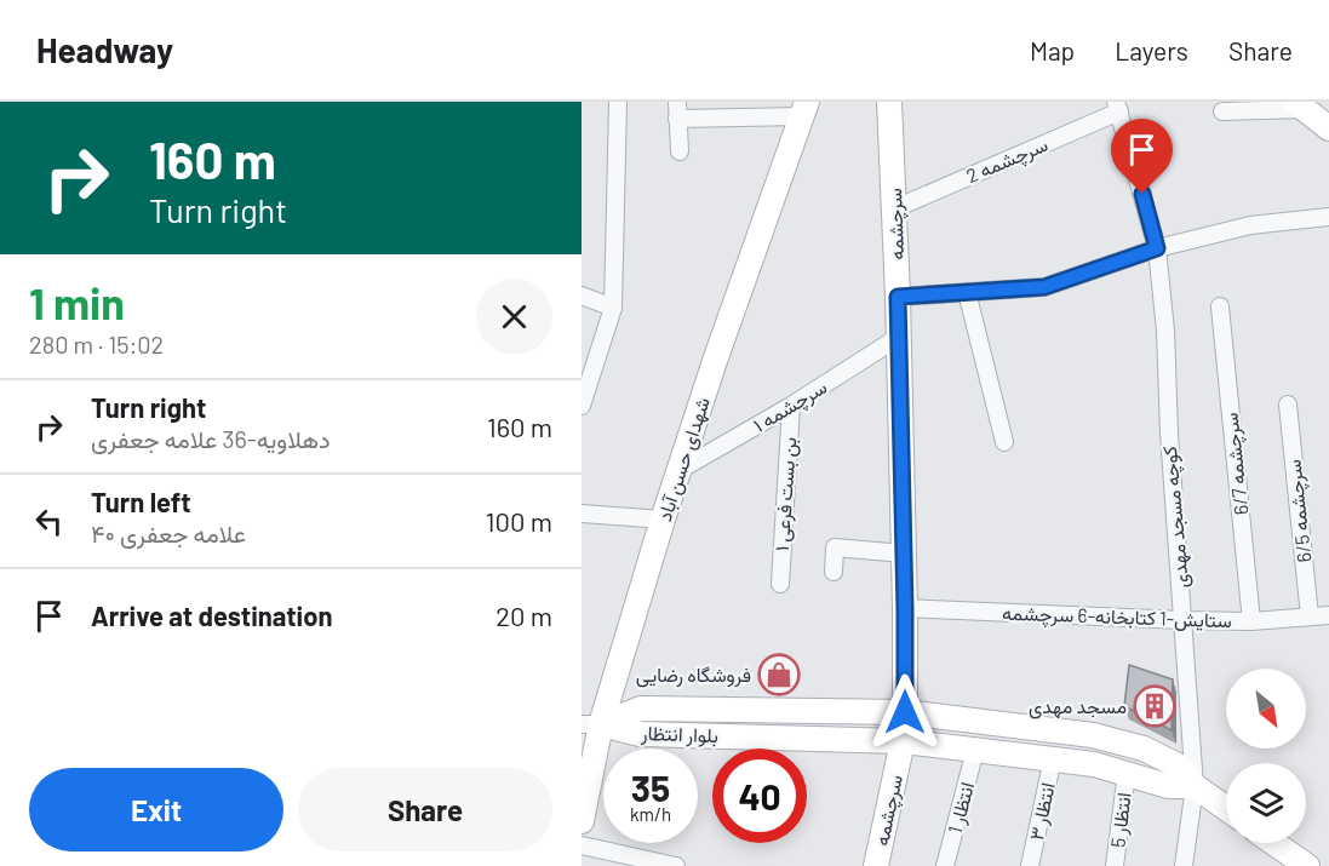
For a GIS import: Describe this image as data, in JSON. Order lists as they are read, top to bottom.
{
  "streets": {
    "street": [
      "سرچشمه 2",
      "سرچشمه",
      "سرچشمه ۱",
      "شهدای حسن آباد",
      "سرچشمه 6/7",
      "بن بست فرعی ۱",
      "سرچشمه 6/5",
      "کوچه مسجد مهدی",
      "ستایش-1 کتابخانه-6 سرچشمه",
      "بلوار انتظار",
      "انتظار 1",
      "انتظار ۳",
      "انتظار 5"
    ]
  },
  "crossings": [
    ["سرچشمه 2", "سرچشمه"],
    ["سرچشمه 2", "کوچه مسجد مهدی"],
    ["سرچشمه", "سرچشمه ۱"],
    ["سرچشمه", "ستایش-1 کتابخانه-6 سرچشمه"],
    ["سرچشمه", "بلوار انتظار"],
    ["سرچشمه ۱", "شهدای حسن آباد"],
    ["سرچشمه ۱", "بن بست فرعی ۱"],
    ["شهدای حسن آباد", "بلوار انتظار"],
    ["سرچشمه 6/7", "ستایش-1 کتابخانه-6 سرچشمه"],
    ["سرچشمه 6/5", "ستایش-1 کتابخانه-6 سرچشمه"],
    ["کوچه مسجد مهدی", "ستایش-1 کتابخانه-6 سرچشمه"],
    ["کوچه مسجد مهدی", "بلوار انتظار"],
    ["بلوار انتظار", "انتظار 1"],
    ["بلوار انتظار", "انتظار ۳"],
    ["بلوار انتظار", "انتظار 5"]
  ],
  "places": {
    "shop": ["فروشگاه رضایی"],
    "building": ["مسجد مهدی"]
  },
  "north": "bottom right",
  "page": {
    "header": "Headway",
    "nav": ["Map", "Layers", "Share"],
    "turn": ["160 m", "Turn right"],
    "heading": ["1 min", "280 m · 15:02"],
    "list": [
      {
        "name": "Turn right",
        "note": "دهلاویه-36 علامه جعفری",
        "value": "160 m"
      },
      {
        "name": "Turn left",
        "note": "علامه جعفری ۴۰",
        "value": "100 m"
      },
      {
        "name": "Arrive at destination",
        "value": "20 m"
      }
    ],
    "speed": "35 km/h",
    "limit": "40",
    "buttons": ["Exit", "Share"]
  }
}
